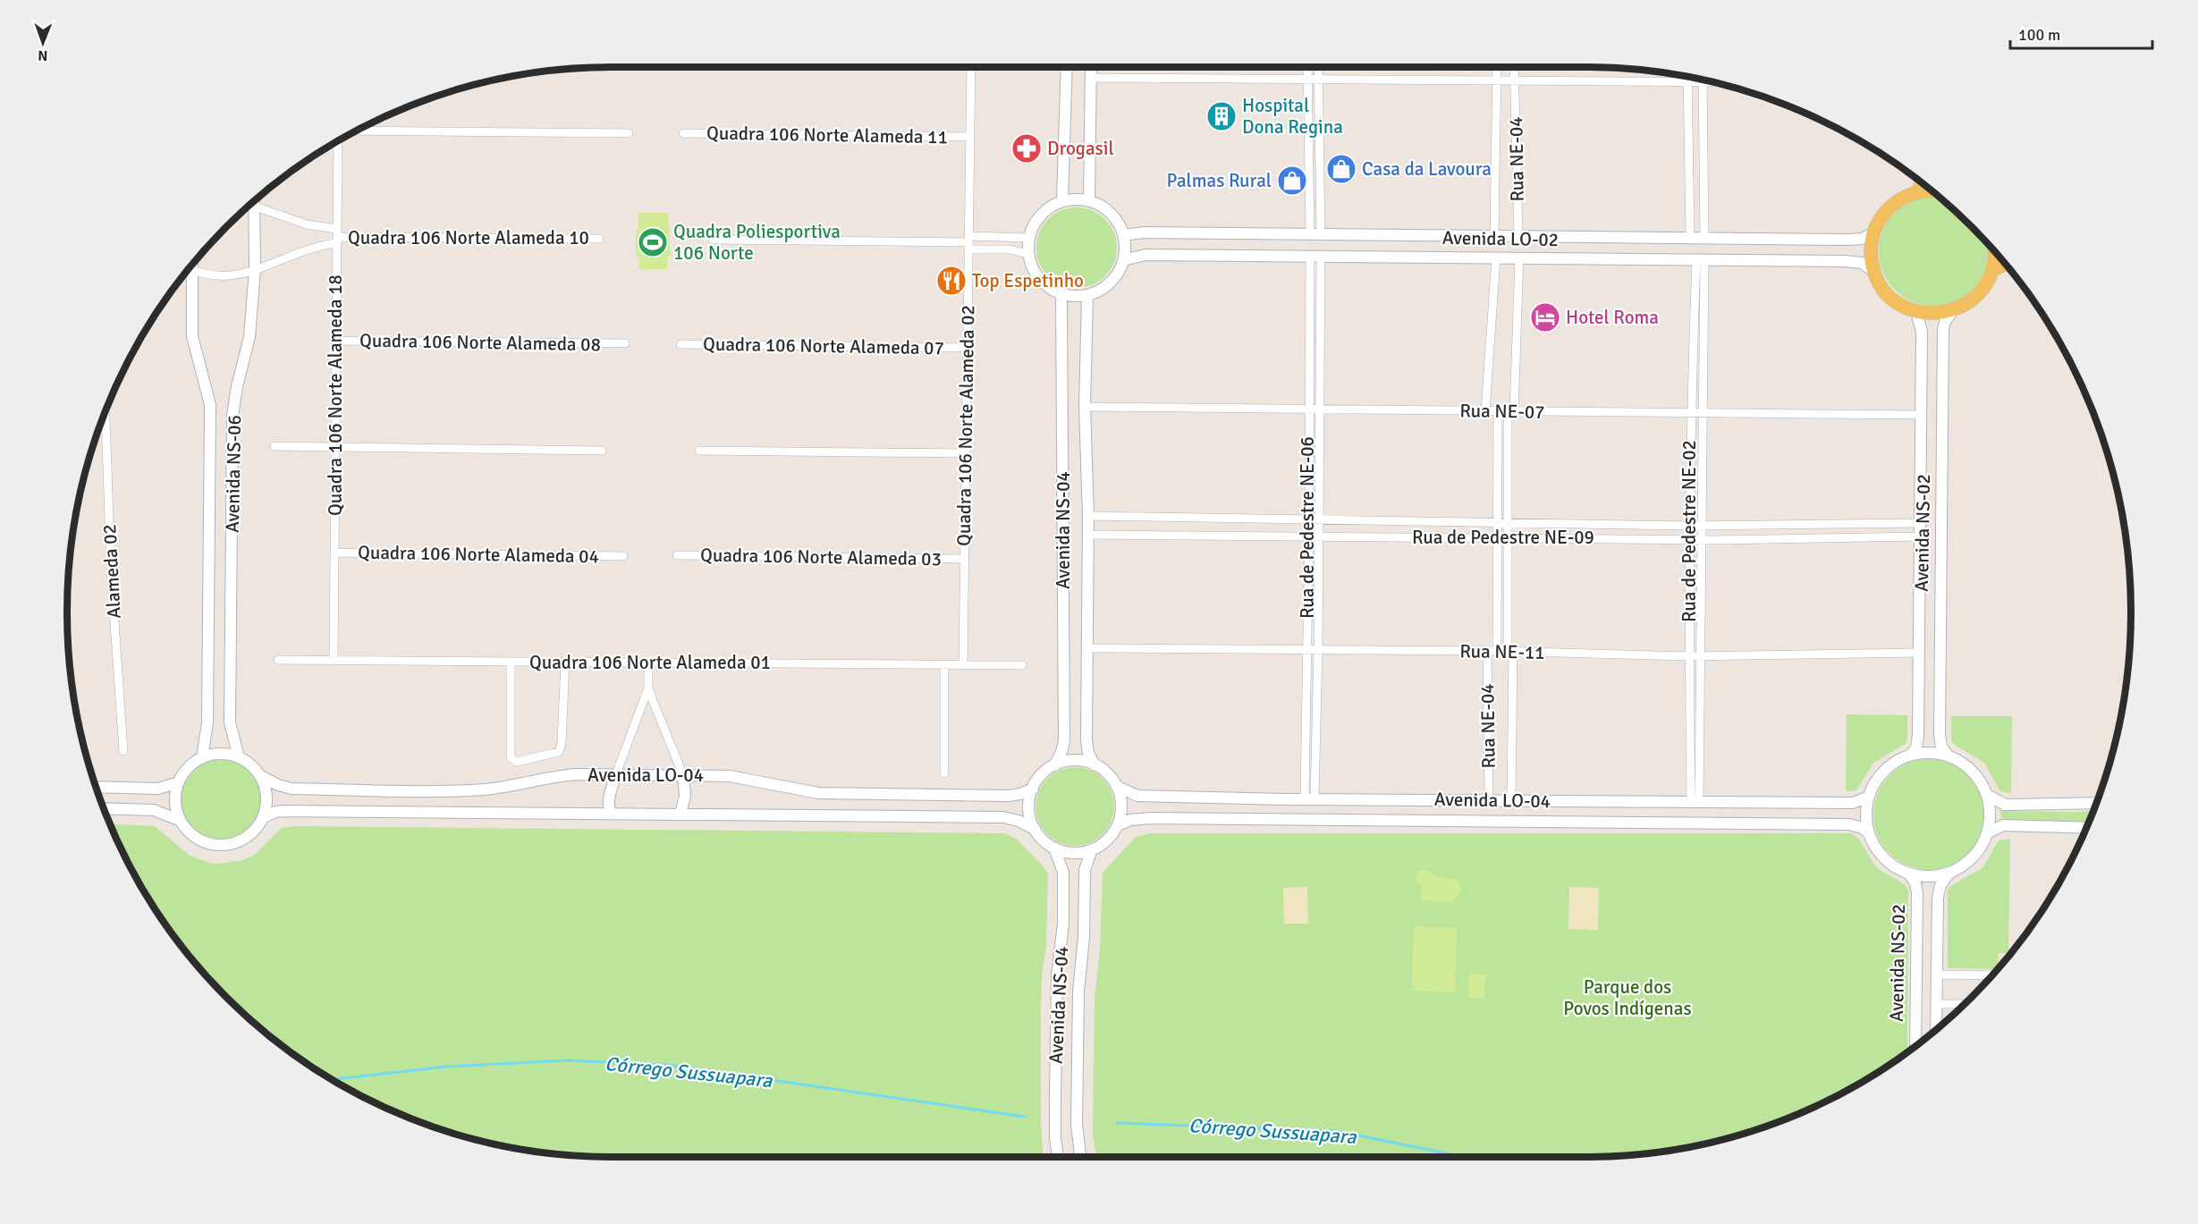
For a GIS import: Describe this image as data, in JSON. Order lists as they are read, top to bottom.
{
  "streets": {
    "street": [
      "Quadra 106 Norte Alameda 11",
      "Rua NE-04",
      "Quadra 106 Norte Alameda 10",
      "Avenida LO-02",
      "Quadra 106 Norte Alameda 08",
      "Quadra 106 Norte Alameda 07",
      "Quadra 106 Norte Alameda 18",
      "Rua NE-07",
      "Quadra 106 Norte Alameda 02",
      "Avenida NS-06",
      "Rua de Pedestre NE-06",
      "Avenida NS-04",
      "Rua de Pedestre NE-02",
      "Avenida NS-02",
      "Rua de Pedestre NE-09",
      "Quadra 106 Norte Alameda 04",
      "Quadra 106 Norte Alameda 03",
      "Alameda 02",
      "Rua NE-11",
      "Quadra 106 Norte Alameda 01",
      "Avenida LO-04"
    ]
  },
  "crossings": [
    ["Quadra 106 Norte Alameda 11", "Quadra 106 Norte Alameda 02"],
    ["Rua NE-04", "Avenida LO-02"],
    ["Rua NE-04", "Rua de Pedestre NE-09"],
    ["Rua NE-04", "Rua NE-11"],
    ["Rua NE-04", "Avenida LO-04"],
    ["Quadra 106 Norte Alameda 10", "Quadra 106 Norte Alameda 18"],
    ["Avenida LO-02", "Rua de Pedestre NE-06"],
    ["Avenida LO-02", "Avenida NS-04"],
    ["Avenida LO-02", "Rua de Pedestre NE-02"],
    ["Quadra 106 Norte Alameda 08", "Quadra 106 Norte Alameda 18"],
    ["Quadra 106 Norte Alameda 07", "Quadra 106 Norte Alameda 02"],
    ["Quadra 106 Norte Alameda 18", "Quadra 106 Norte Alameda 04"],
    ["Quadra 106 Norte Alameda 18", "Quadra 106 Norte Alameda 01"],
    ["Rua NE-07", "Rua de Pedestre NE-06"],
    ["Rua NE-07", "Avenida NS-04"],
    ["Rua NE-07", "Rua de Pedestre NE-02"],
    ["Rua NE-07", "Avenida NS-02"],
    ["Quadra 106 Norte Alameda 02", "Quadra 106 Norte Alameda 03"],
    ["Quadra 106 Norte Alameda 02", "Quadra 106 Norte Alameda 01"],
    ["Avenida NS-06", "Avenida LO-04"],
    ["Rua de Pedestre NE-06", "Rua de Pedestre NE-09"],
    ["Rua de Pedestre NE-06", "Rua NE-11"],
    ["Rua de Pedestre NE-06", "Avenida LO-04"],
    ["Avenida NS-04", "Rua de Pedestre NE-09"],
    ["Avenida NS-04", "Rua NE-11"],
    ["Avenida NS-04", "Avenida LO-04"],
    ["Rua de Pedestre NE-02", "Rua de Pedestre NE-09"],
    ["Rua de Pedestre NE-02", "Rua NE-11"],
    ["Rua de Pedestre NE-02", "Avenida LO-04"],
    ["Avenida NS-02", "Rua de Pedestre NE-09"],
    ["Avenida NS-02", "Rua NE-11"],
    ["Avenida NS-02", "Avenida LO-04"]
  ],
  "water": ["Córrego Sussuapara"],
  "parks": ["Parque dos Povos Indígenas"],
  "places": {
    "building": ["Hospital Dona Regina"],
    "pharmacy": ["Drogasil"],
    "shop": ["Casa da Lavoura", "Palmas Rural"],
    "sports": ["Quadra Poliesportiva 106 Norte"],
    "restaurant": ["Top Espetinho"],
    "hotel": ["Hotel Roma"]
  },
  "scale_bar": "100 m",
  "north": "bottom"
}
